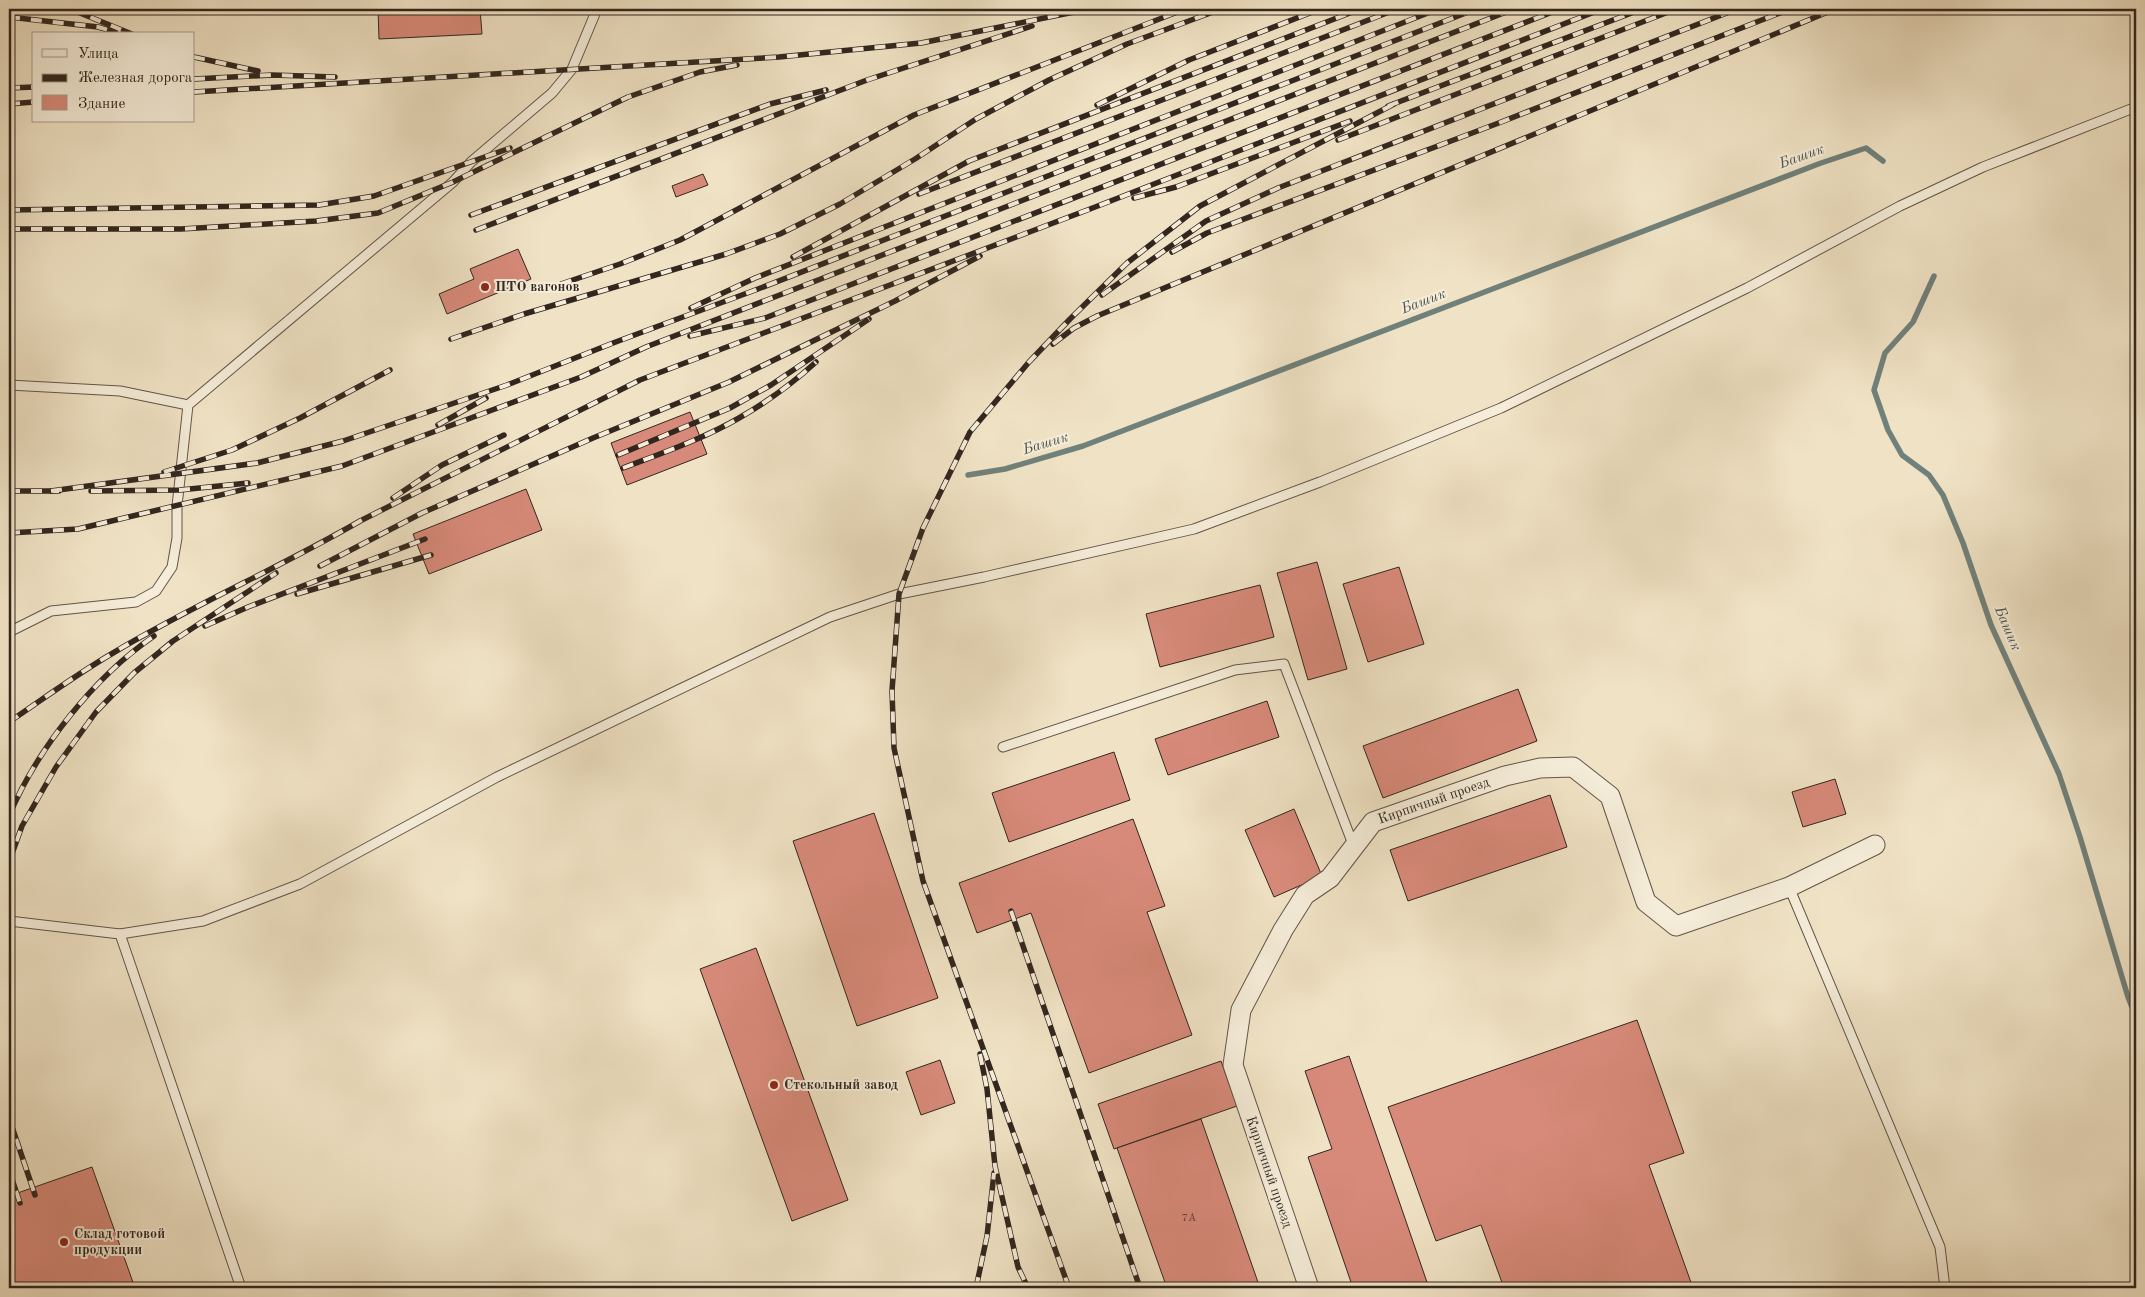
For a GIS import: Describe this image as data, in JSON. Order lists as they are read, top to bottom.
{
  "streets": {
    "street": ["Кирпичный проезд"]
  },
  "water": ["Башик"],
  "places": ["ПТО вагонов", "Стекольный завод", "Склад готовой продукции"],
  "house_numbers": ["7А"],
  "legend": ["Улица", "Железная дорога", "Здание"]
}
